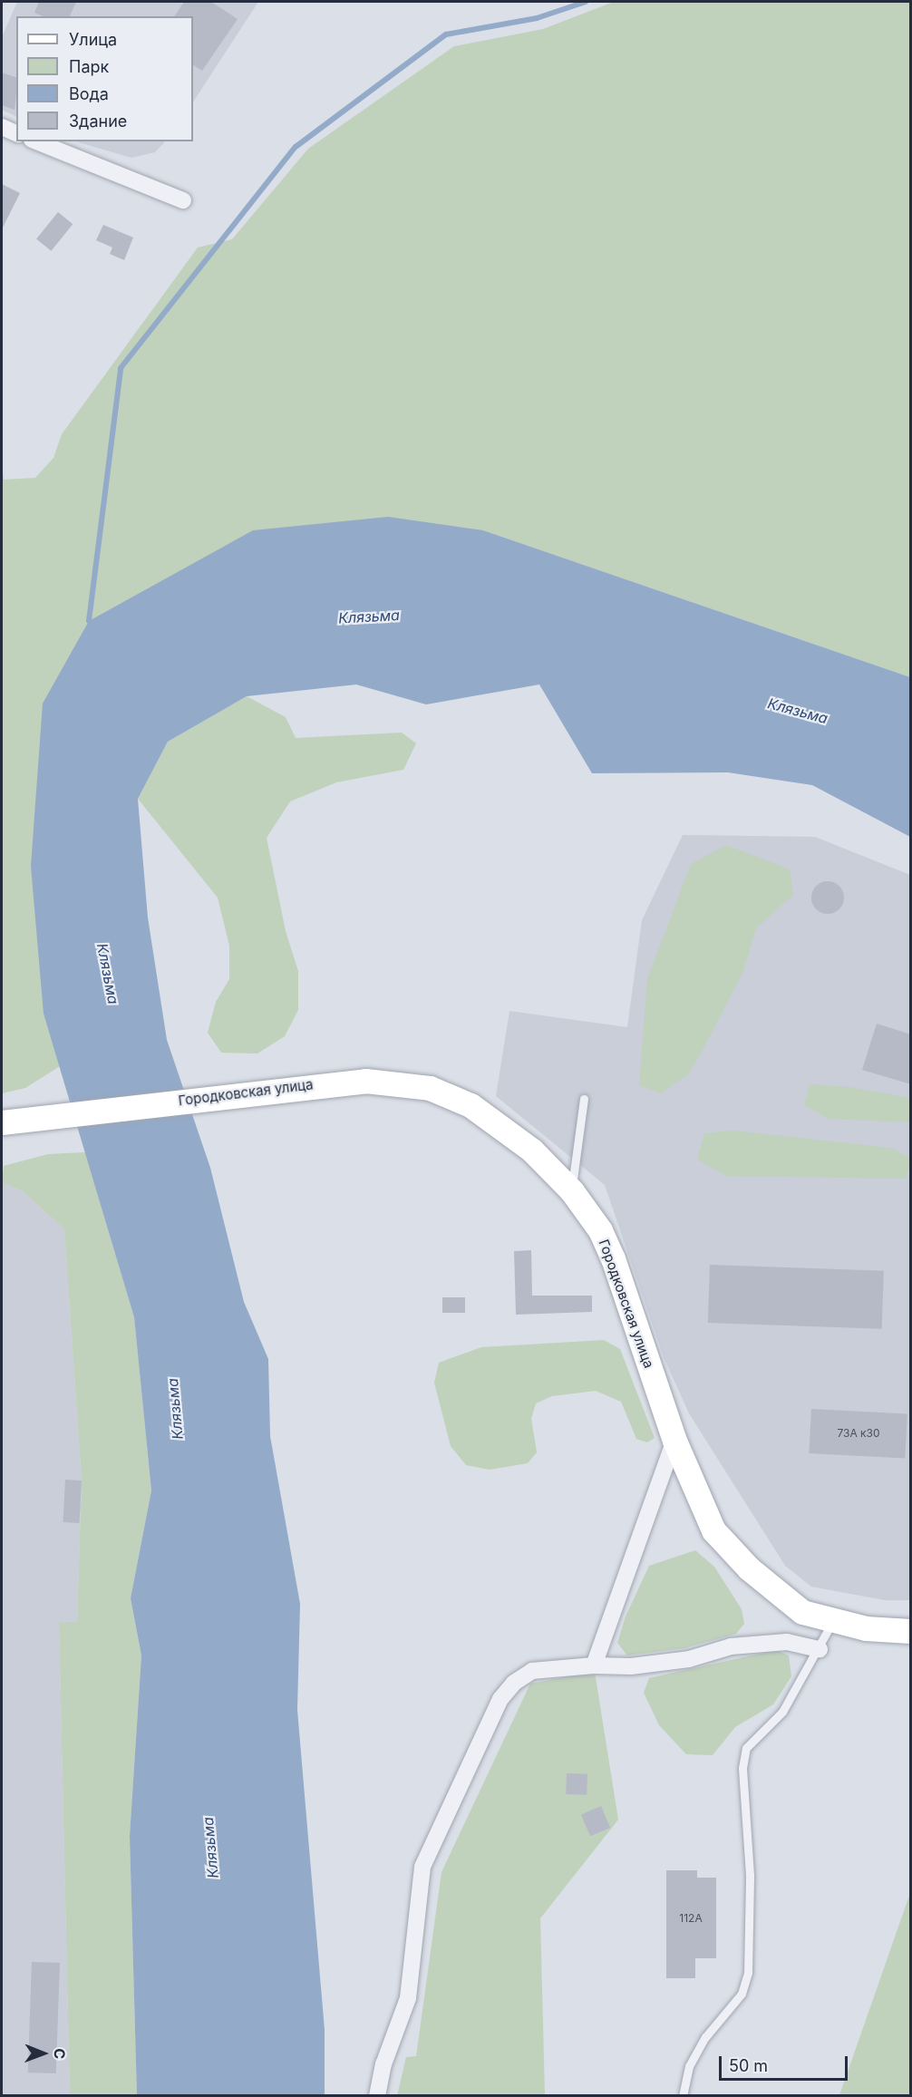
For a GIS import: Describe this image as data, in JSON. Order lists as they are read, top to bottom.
{
  "streets": {
    "main road": ["Городковская улица"]
  },
  "water": ["Клязьма"],
  "house_numbers": ["73А к30", "112А"],
  "legend": [
    "Улица",
    "Парк",
    "Вода",
    "Здание"
  ],
  "scale_bar": "50 m",
  "north": "right"
}
